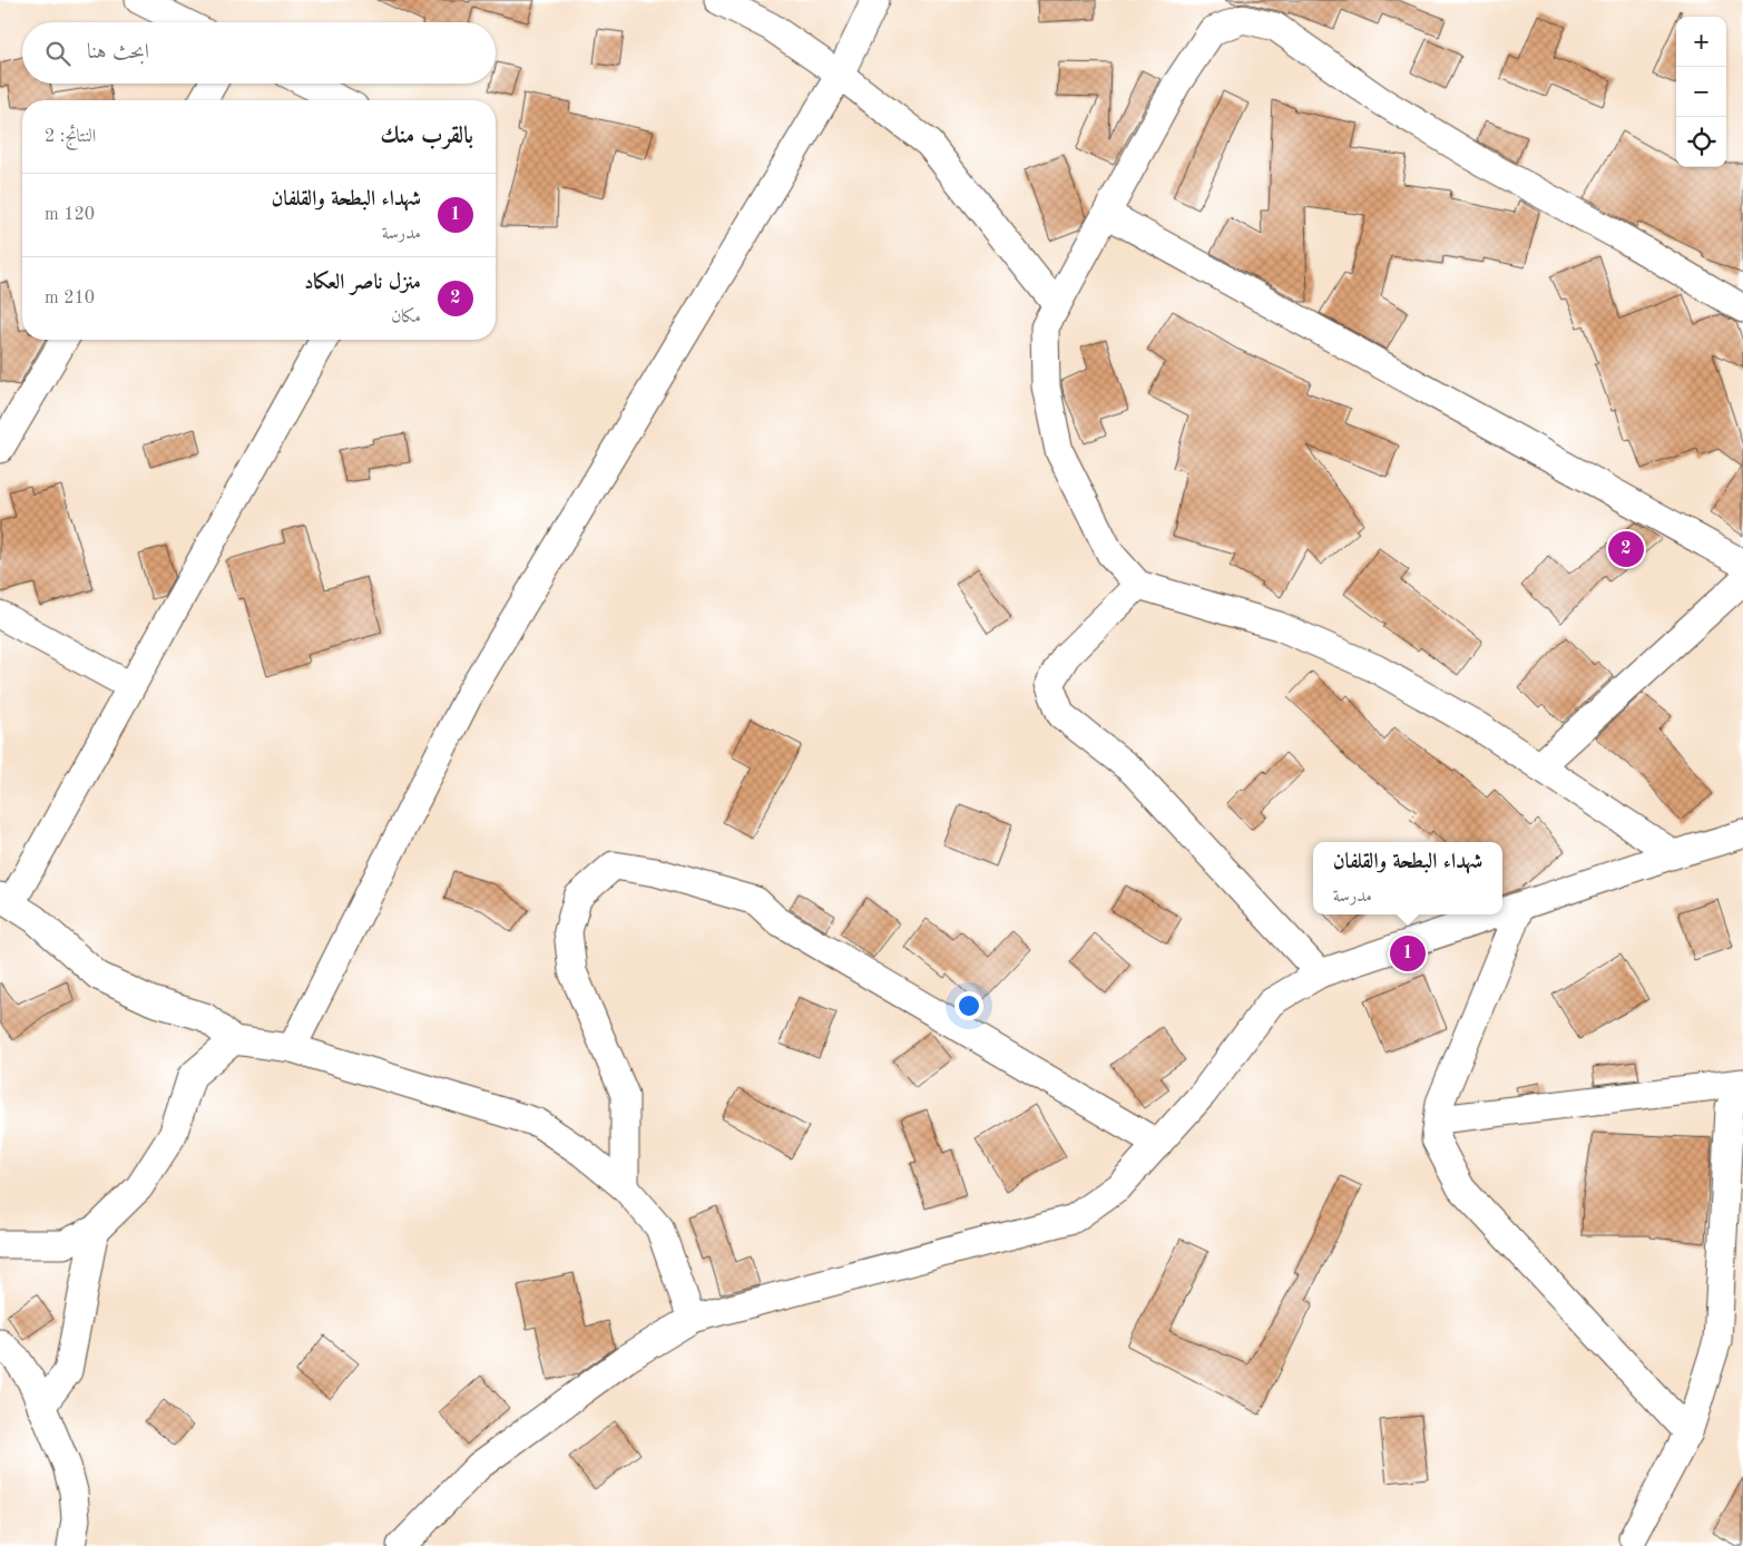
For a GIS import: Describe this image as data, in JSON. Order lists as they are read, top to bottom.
{
  "page": {
    "map_buttons": ["+", "−"],
    "search": "ابحث هنا",
    "heading": ["بالقرب منك", "النتائج: 2"],
    "list": [
      {
        "mark": "1",
        "name": "شهداء البطحة والقلفان",
        "note": "مدرسة",
        "value": "120 m"
      },
      {
        "mark": "2",
        "name": "منزل ناصر العكاد",
        "note": "مكان",
        "value": "210 m"
      }
    ],
    "pins": ["2", "1"],
    "popup": ["شهداء البطحة والقلفان", "مدرسة"]
  }
}
